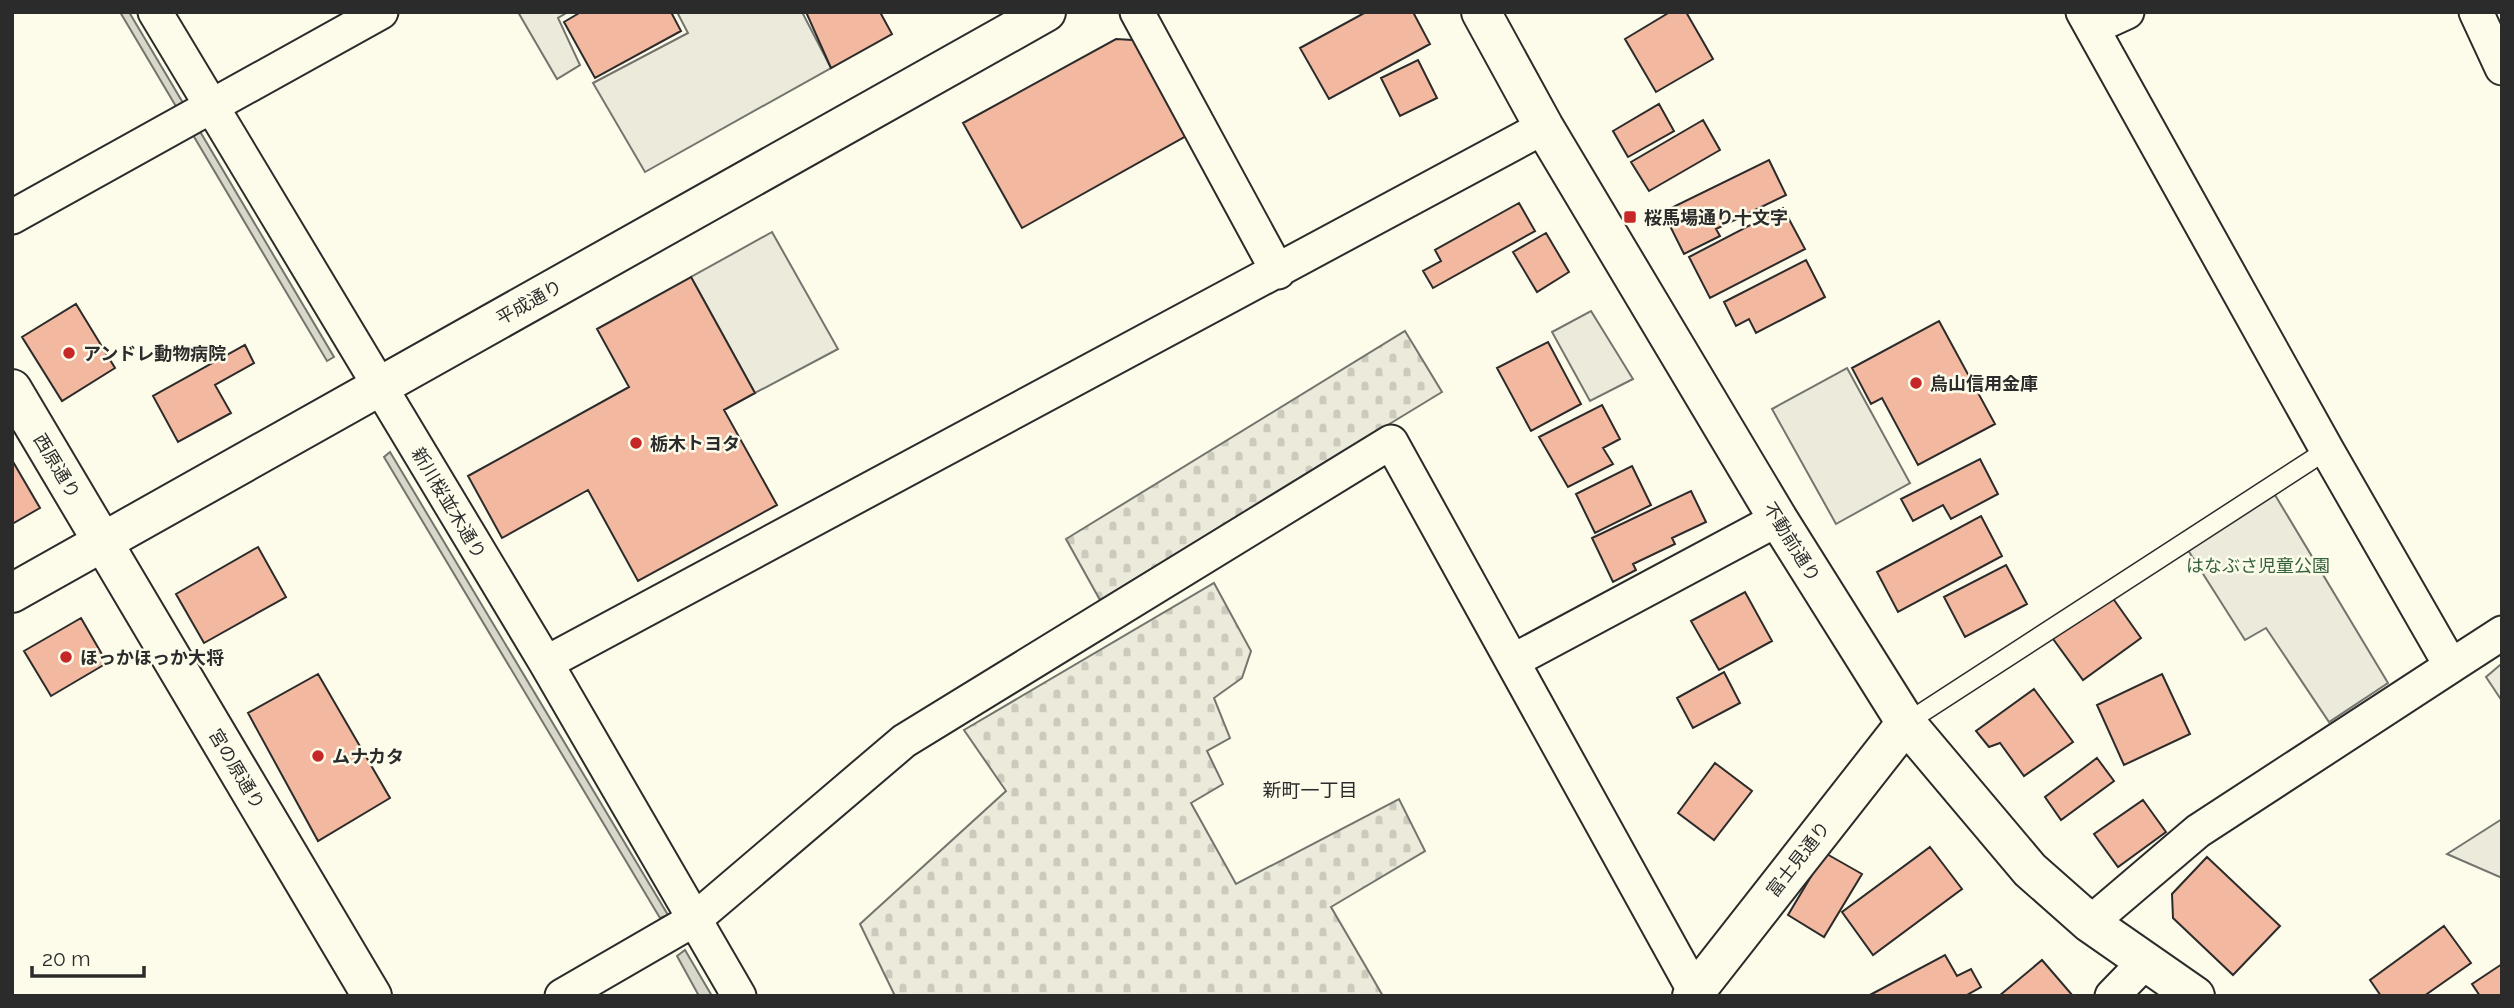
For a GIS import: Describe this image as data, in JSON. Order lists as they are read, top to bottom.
{
  "streets": {
    "street": [
      "平成通り",
      "西原通り",
      "新川桜並木通り",
      "不動前通り",
      "宮の原通り",
      "富士見通り"
    ]
  },
  "crossings": [
    ["平成通り", "西原通り"],
    ["平成通り", "新川桜並木通り"],
    ["平成通り", "宮の原通り"],
    ["西原通り", "宮の原通り"],
    ["不動前通り", "富士見通り"]
  ],
  "districts": ["新町一丁目"],
  "parks": ["はなぶさ児童公園"],
  "places": {
    "transit": ["桜馬場通り十文字"],
    "other": [
      "アンドレ動物病院",
      "烏山信用金庫",
      "栃木トヨタ",
      "ほっかほっか大将",
      "ムナカタ"
    ]
  },
  "scale_bar": "20 m"
}
